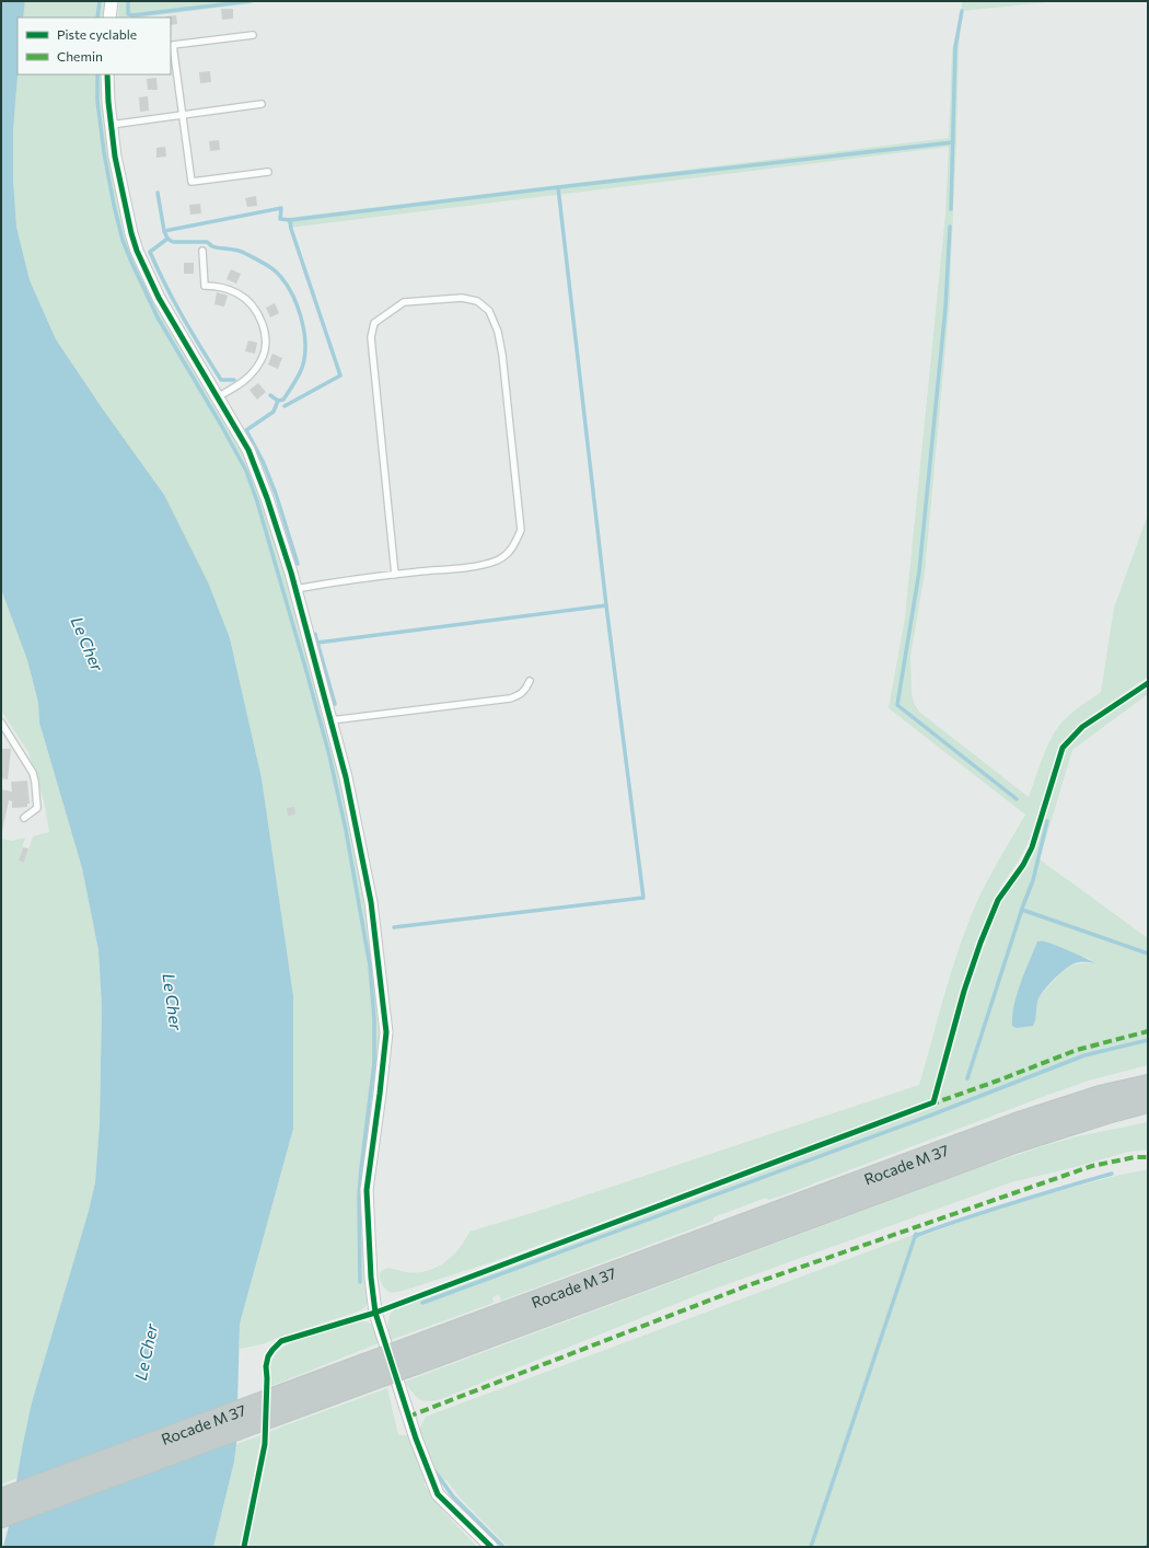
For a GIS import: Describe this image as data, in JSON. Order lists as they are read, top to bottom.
{
  "streets": {
    "highway": ["Rocade M 37"]
  },
  "water": ["Le Cher"],
  "legend": ["Piste cyclable", "Chemin"]
}
